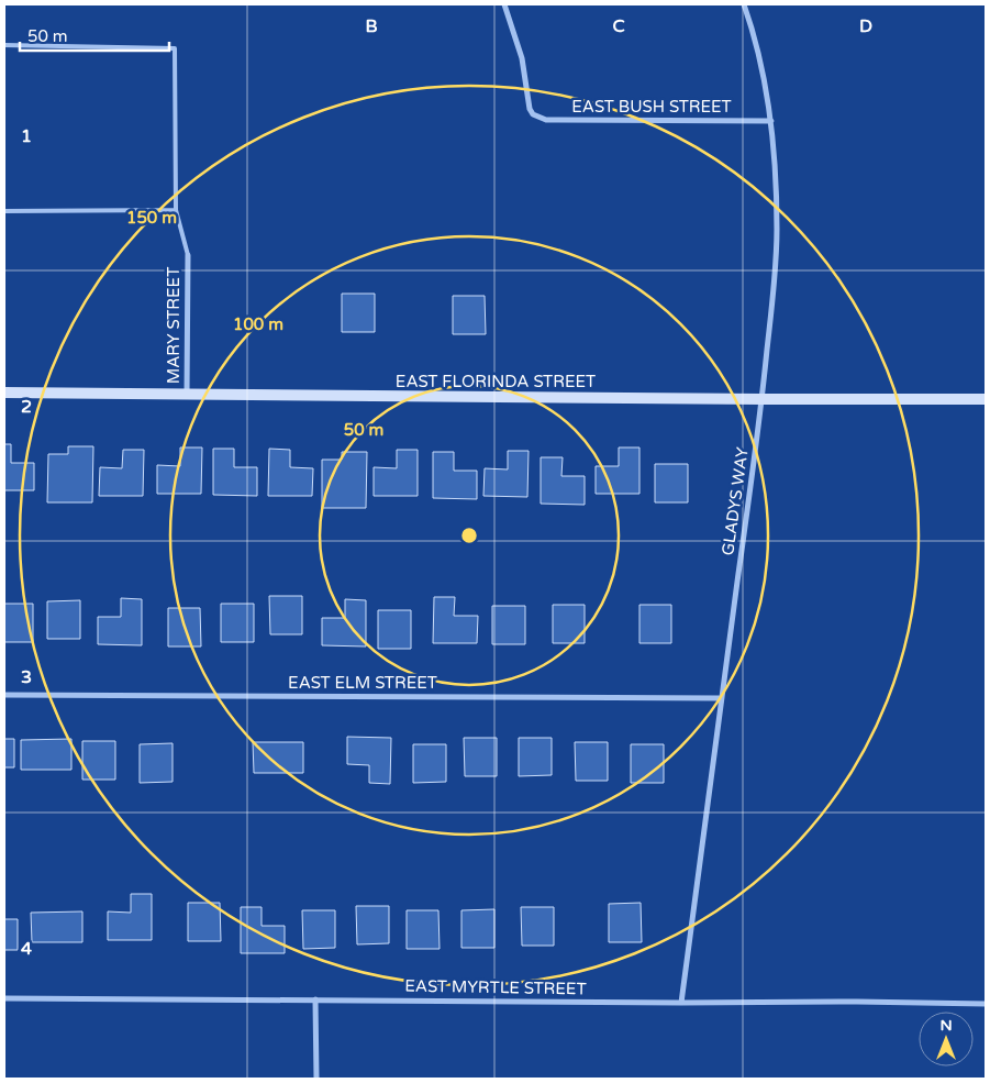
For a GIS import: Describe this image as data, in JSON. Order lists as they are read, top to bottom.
{
  "streets": {
    "street": [
      "EAST BUSH STREET",
      "MARY STREET",
      "EAST FLORINDA STREET",
      "GLADYS WAY",
      "EAST ELM STREET",
      "EAST MYRTLE STREET"
    ]
  },
  "crossings": [
    ["EAST BUSH STREET", "GLADYS WAY"],
    ["MARY STREET", "EAST FLORINDA STREET"],
    ["EAST FLORINDA STREET", "GLADYS WAY"],
    ["GLADYS WAY", "EAST ELM STREET"],
    ["GLADYS WAY", "EAST MYRTLE STREET"]
  ],
  "scale_bar": "50 m",
  "north": "top",
  "grid": {
    "columns": ["B", "C", "D"],
    "rows": [
      "1",
      "2",
      "3",
      "4"
    ]
  },
  "rings": ["150 m", "100 m", "50 m"]
}
